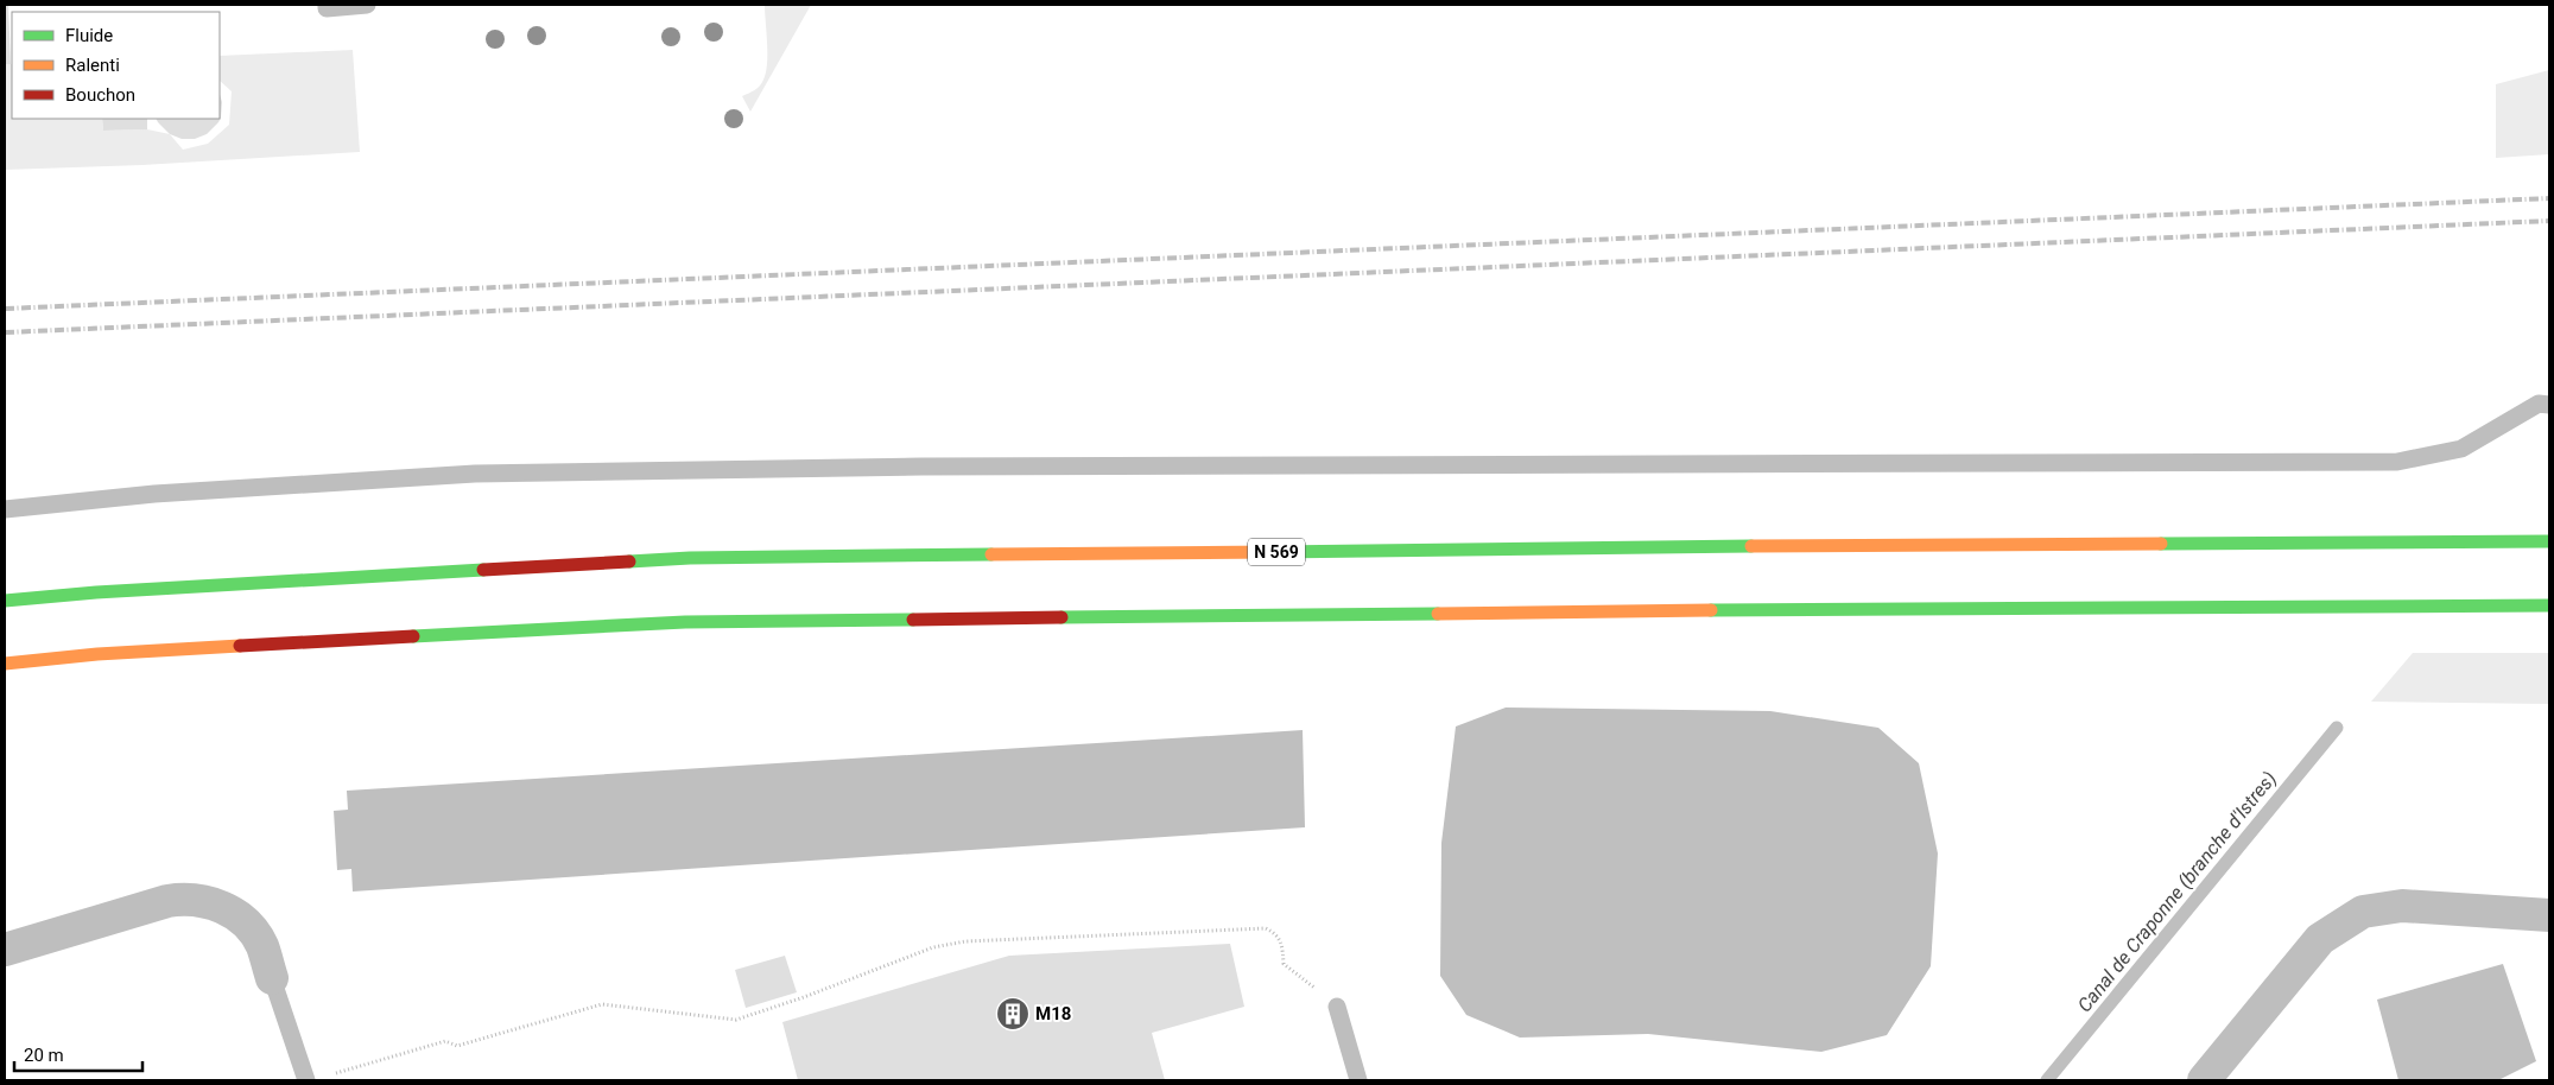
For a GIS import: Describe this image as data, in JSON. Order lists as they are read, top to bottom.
{
  "streets": {
    "highway": ["N 569"]
  },
  "water": ["Canal de Craponne (branche d'Istres)"],
  "places": {
    "building": ["M18"]
  },
  "legend": ["Fluide", "Ralenti", "Bouchon"],
  "scale_bar": "20 m"
}
